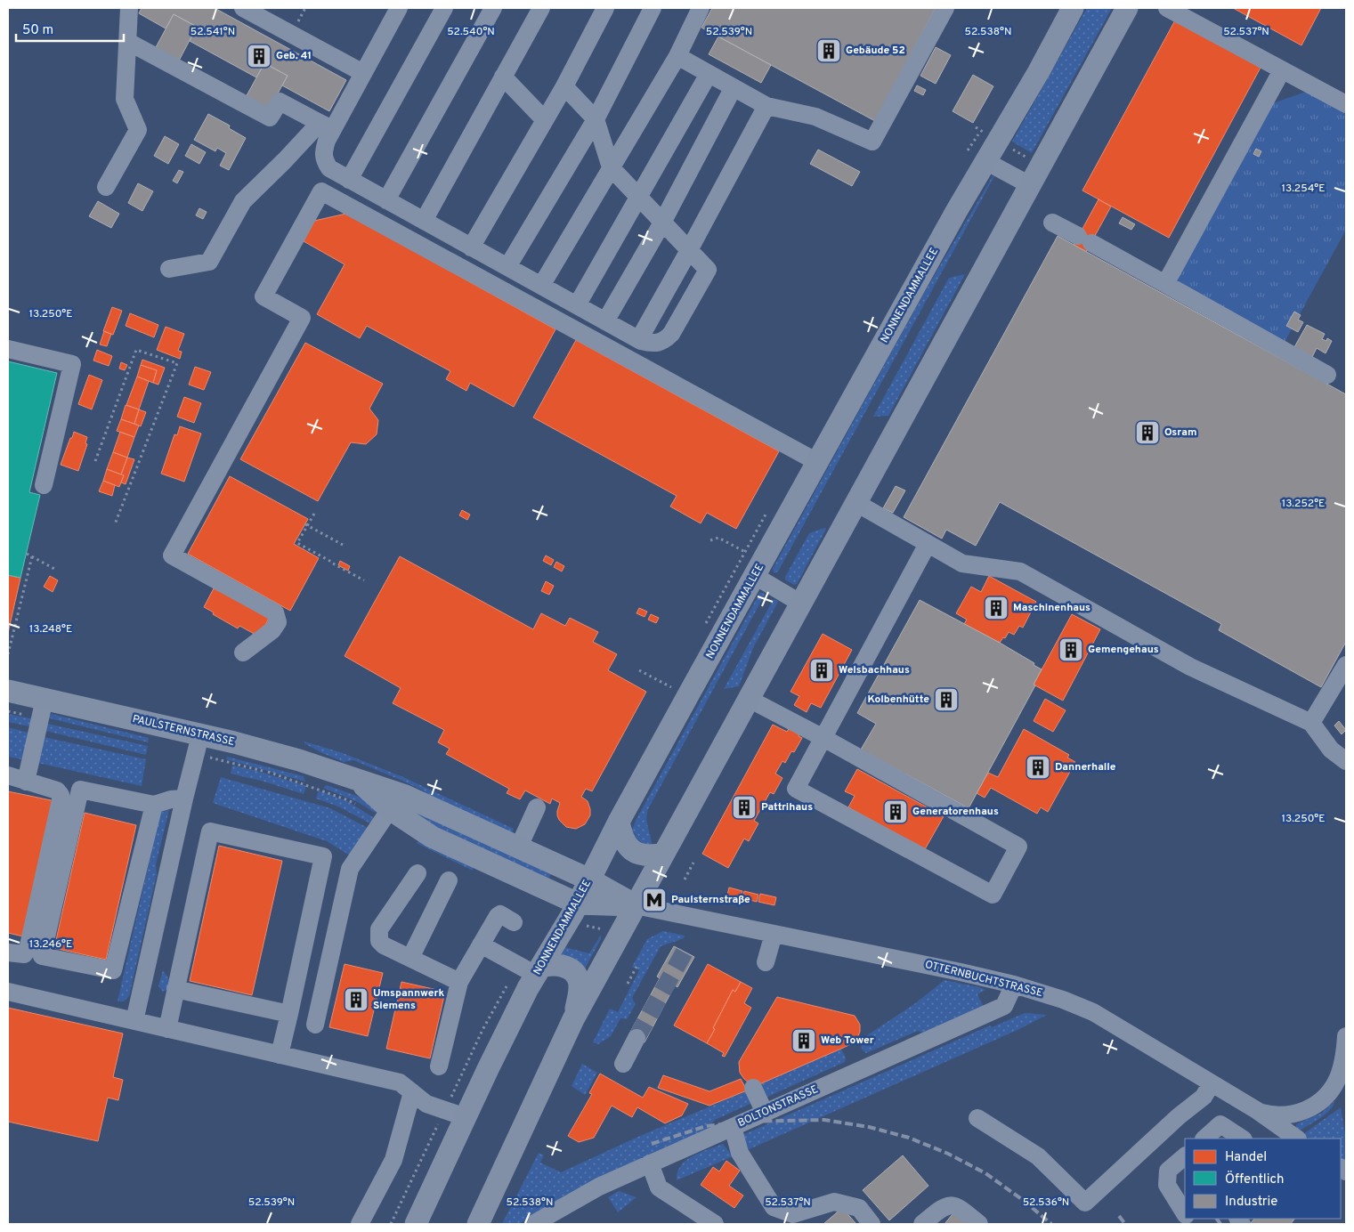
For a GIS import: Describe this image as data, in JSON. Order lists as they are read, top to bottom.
{
  "streets": {
    "main road": ["NONNENDAMMALLEE", "PAULSTERNSTRASSE"],
    "street": ["OTTERNBUCHTSTRASSE", "BOLTONSTRASSE"]
  },
  "crossings": [
    ["NONNENDAMMALLEE", "PAULSTERNSTRASSE"],
    ["PAULSTERNSTRASSE", "OTTERNBUCHTSTRASSE"],
    ["OTTERNBUCHTSTRASSE", "BOLTONSTRASSE"]
  ],
  "places": {
    "building": [
      "Gebäude 52",
      "Geb. 41",
      "Osram",
      "Maschinenhaus",
      "Gemengehaus",
      "Welsbachhaus",
      "Kolbenhütte",
      "Dannerhalle",
      "Pattrihaus",
      "Generatorenhaus",
      "Umspannwerk Siemens",
      "Web Tower"
    ],
    "metro station": ["Paulsternstraße"]
  },
  "legend": ["Handel", "Öffentlich", "Industrie"],
  "scale_bar": "50 m",
  "coordinates": [
    "52.541°N",
    "52.540°N",
    "52.537°N",
    "52.539°N",
    "52.538°N",
    "13.254°E",
    "13.250°E",
    "13.252°E",
    "13.248°E",
    "13.246°E",
    "52.536°N"
  ]
}
